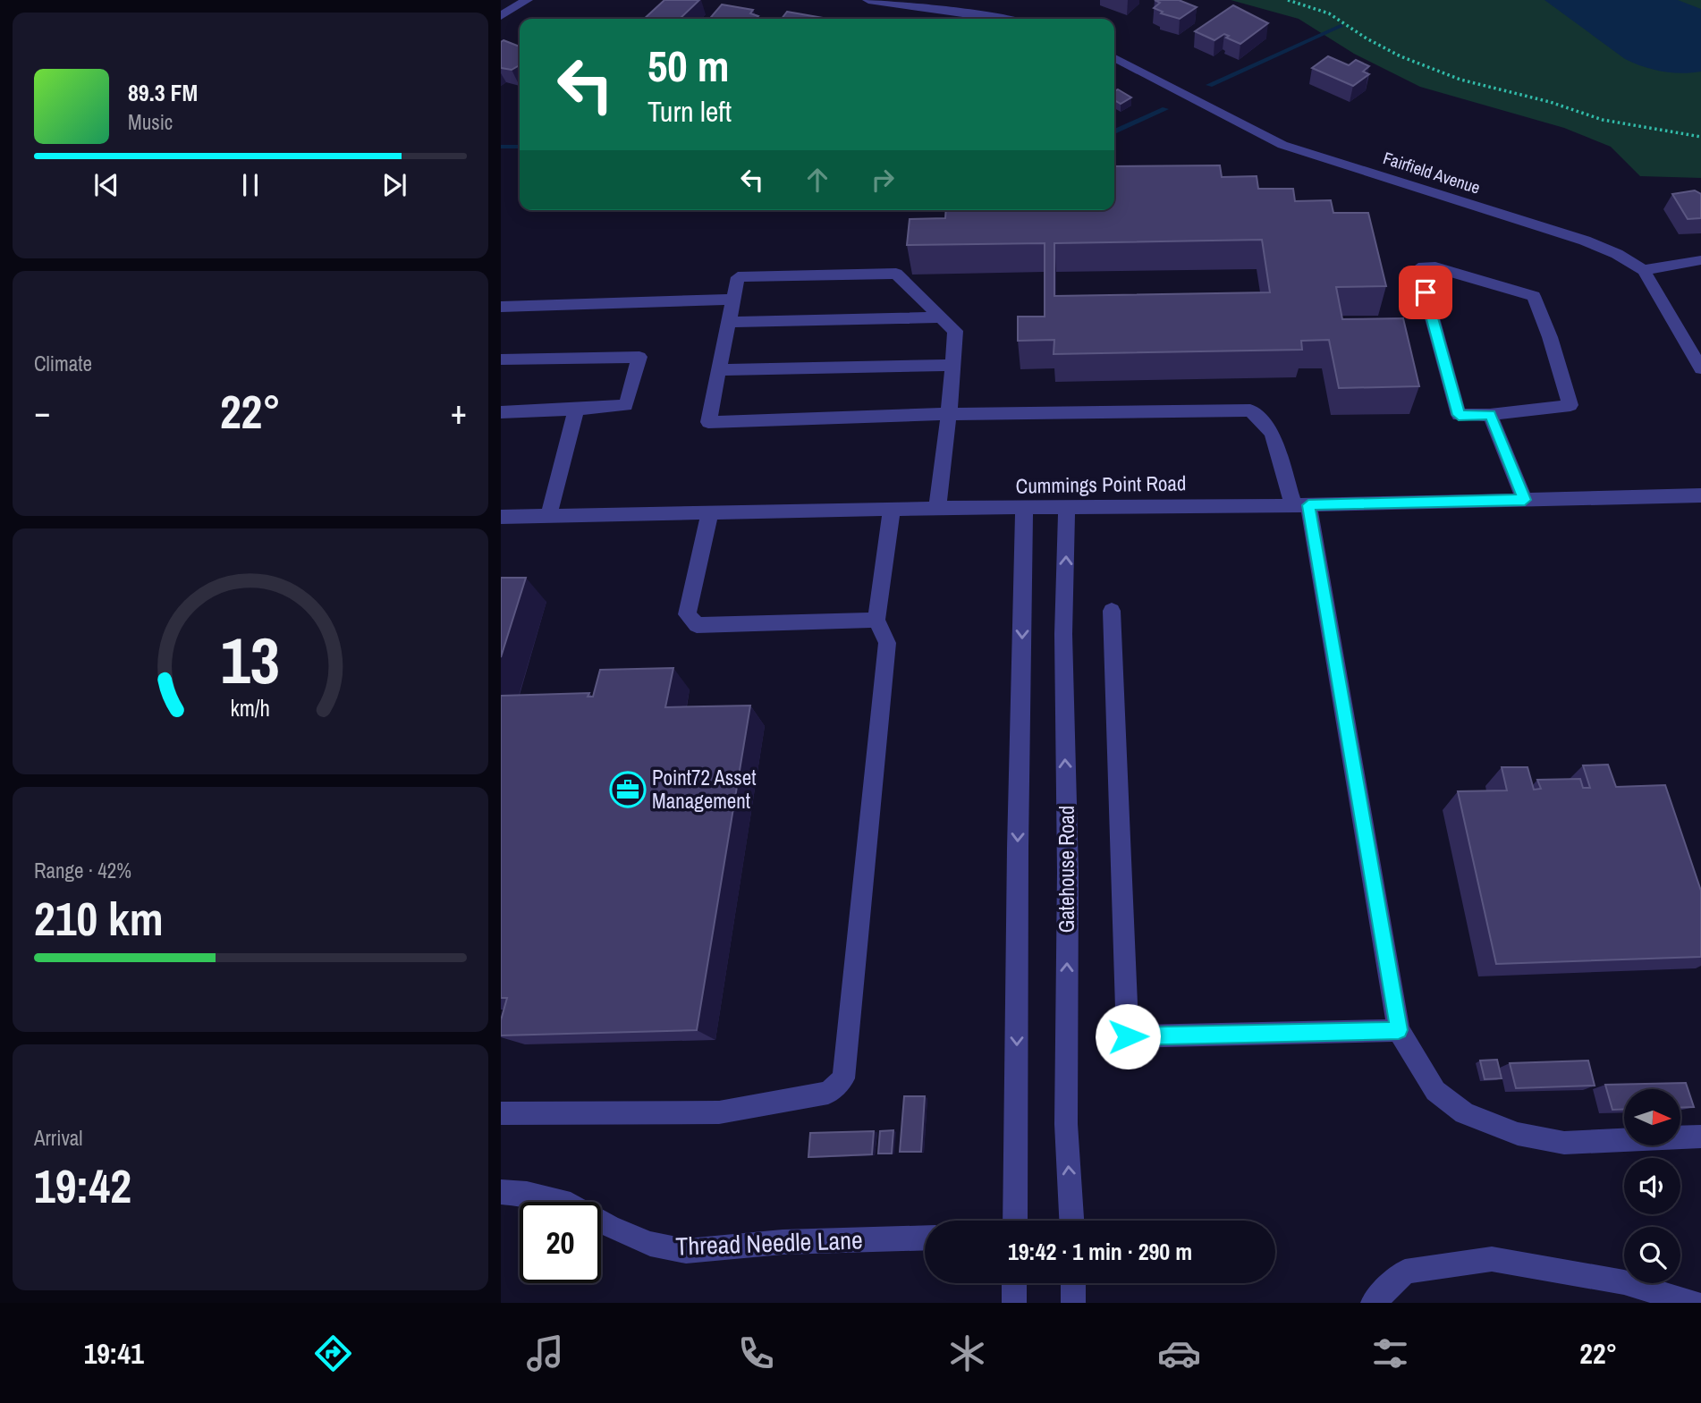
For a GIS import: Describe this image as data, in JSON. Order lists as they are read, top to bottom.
{
  "streets": {
    "street": [
      "Fairfield Avenue",
      "Cummings Point Road",
      "Gatehouse Road",
      "Thread Needle Lane"
    ]
  },
  "crossings": [
    ["Cummings Point Road", "Gatehouse Road"]
  ],
  "places": {
    "office": ["Point72 Asset Management"]
  },
  "north": "right",
  "page": {
    "turn": ["50 m", "Turn left"],
    "song": ["89.3 FM", "Music"],
    "tile": [
      "Climate",
      ["Range · 42%", "210 km"],
      ["Arrival", "19:42"]
    ],
    "heat": ["−", "22°", "+"],
    "limit": "20",
    "trip": "19:42 · 1 min · 290 m",
    "tabs": ["19:41", "22°"],
    "gauge": ["13", "km/h"]
  }
}
